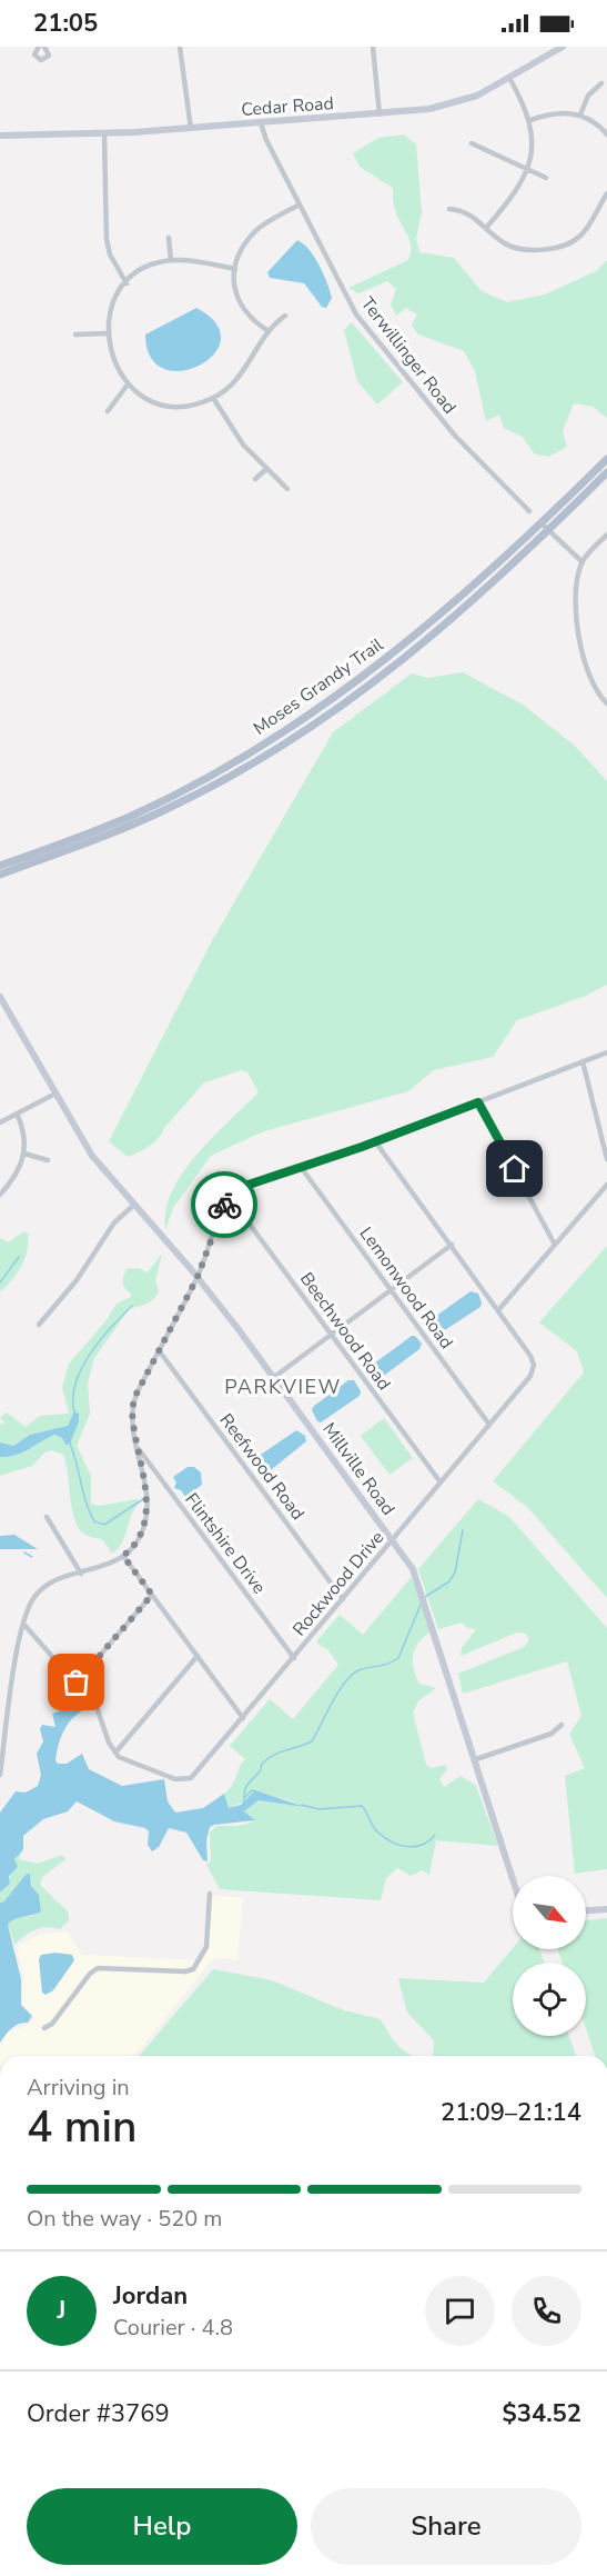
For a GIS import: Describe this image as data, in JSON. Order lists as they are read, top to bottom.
{
  "streets": {
    "main road": ["Moses Grandy Trail"],
    "street": [
      "Cedar Road",
      "Terwillinger Road",
      "Lemonwood Road",
      "Beechwood Road",
      "Reefwood Road",
      "Millville Road",
      "Flintshire Drive",
      "Rockwood Drive"
    ]
  },
  "crossings": [
    ["Cedar Road", "Terwillinger Road"],
    ["Lemonwood Road", "Rockwood Drive"],
    ["Beechwood Road", "Rockwood Drive"],
    ["Reefwood Road", "Rockwood Drive"],
    ["Millville Road", "Rockwood Drive"],
    ["Flintshire Drive", "Rockwood Drive"]
  ],
  "districts": ["PARKVIEW"],
  "north": "bottom right",
  "page": {
    "status": "21:05",
    "heading": ["4 min", "Arriving in", "21:09–21:14"],
    "panel": [
      "Jordan",
      "Courier · 4.8",
      "Order #3769",
      "$34.52"
    ],
    "bar": "On the way · 520 m",
    "round": "J",
    "buttons": ["Help", "Share"]
  }
}
